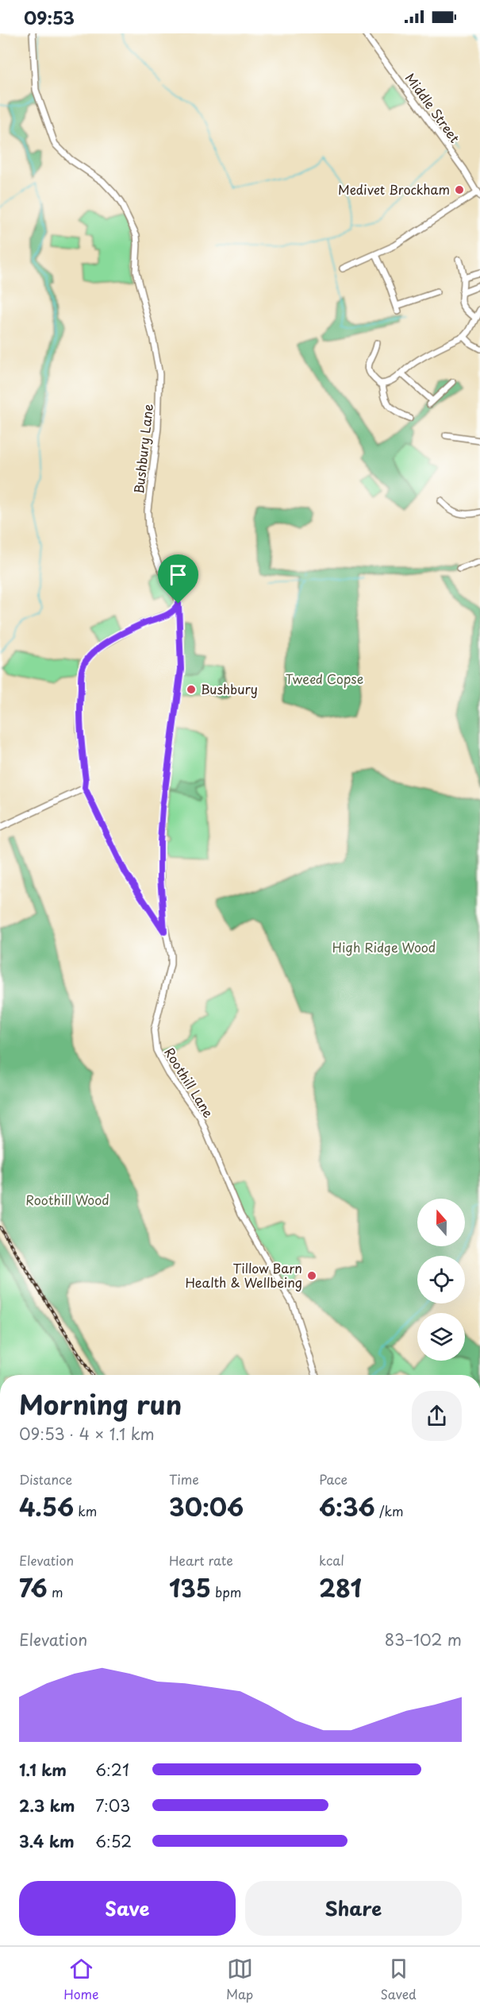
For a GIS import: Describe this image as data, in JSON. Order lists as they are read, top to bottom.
{
  "streets": {
    "street": ["Middle Street", "Bushbury Lane", "Roothill Lane"]
  },
  "crossings": [
    ["Bushbury Lane", "Roothill Lane"]
  ],
  "parks": ["Tweed Copse", "High Ridge Wood", "Roothill Wood"],
  "places": ["Medivet Brockham", "Bushbury", "Tillow Barn Health & Wellbeing"],
  "north": "top",
  "page": {
    "status": "09:53",
    "heading": ["Morning run", "09:53 · 4 × 1.1 km"],
    "stats": [
      ["Distance", "4.56 km"],
      ["Time", "30:06"],
      ["Pace", "6:36 /km"],
      ["Elevation", "76 m"],
      ["Heart rate", "135 bpm"],
      ["kcal", "281"]
    ],
    "chart": ["Elevation", "83–102 m"],
    "list": [
      {
        "name": "1.1 km",
        "note": "6:21"
      },
      {
        "name": "2.3 km",
        "note": "7:03"
      },
      {
        "name": "3.4 km",
        "note": "6:52"
      }
    ],
    "buttons": ["Save", "Share"],
    "tabs": ["Home", "Map", "Saved"]
  }
}
